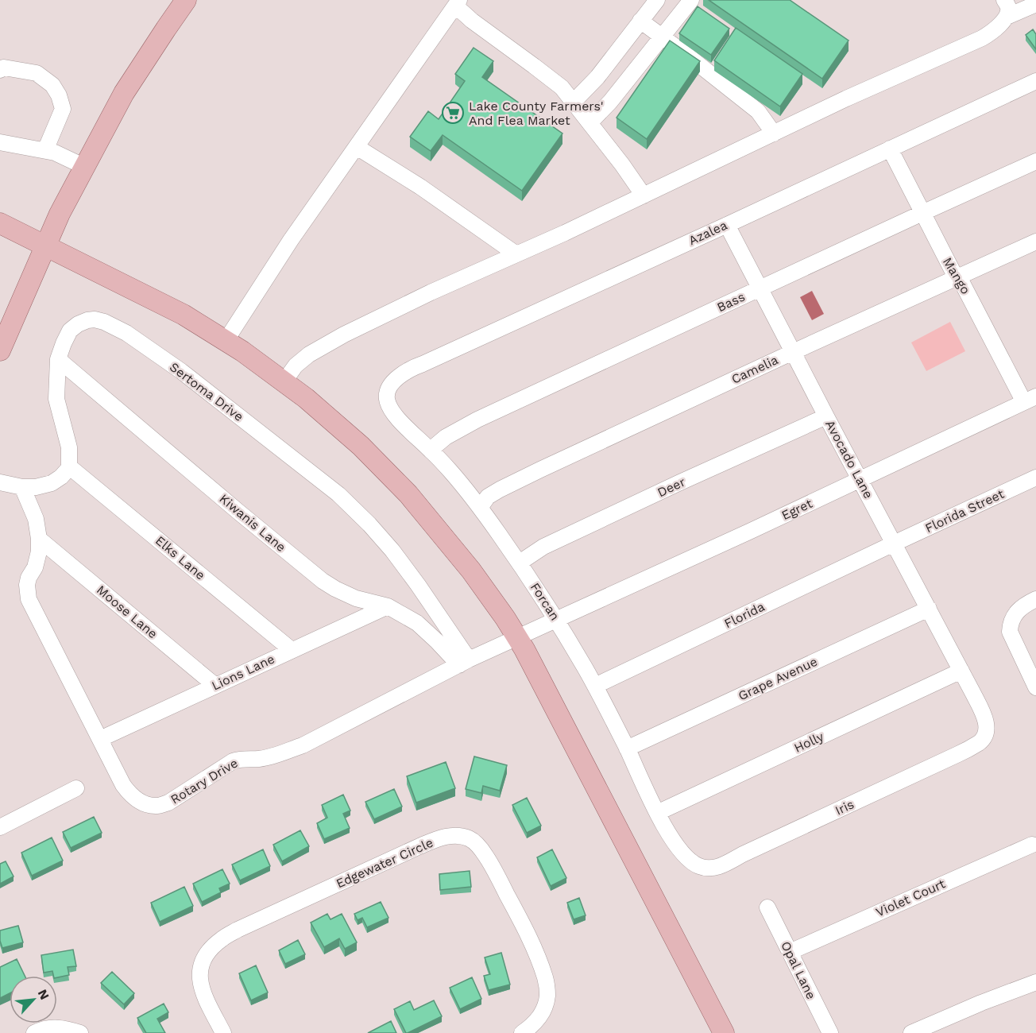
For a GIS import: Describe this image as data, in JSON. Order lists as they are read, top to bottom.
{
  "streets": {
    "street": [
      "Azalea",
      "Mango",
      "Bass",
      "Camelia",
      "Sertoma Drive",
      "Avocado Lane",
      "Deer",
      "Egret",
      "Florida Street",
      "Kiwanis Lane",
      "Elks Lane",
      "Forcan",
      "Moose Lane",
      "Florida",
      "Lions Lane",
      "Grape Avenue",
      "Holly",
      "Rotary Drive",
      "Iris",
      "Edgewater Circle",
      "Violet Court",
      "Opal Lane"
    ]
  },
  "crossings": [
    ["Azalea", "Mango"],
    ["Azalea", "Avocado Lane"],
    ["Azalea", "Forcan"],
    ["Mango", "Bass"],
    ["Mango", "Camelia"],
    ["Mango", "Egret"],
    ["Bass", "Avocado Lane"],
    ["Bass", "Forcan"],
    ["Camelia", "Avocado Lane"],
    ["Camelia", "Forcan"],
    ["Sertoma Drive", "Kiwanis Lane"],
    ["Sertoma Drive", "Elks Lane"],
    ["Sertoma Drive", "Rotary Drive"],
    ["Avocado Lane", "Deer"],
    ["Avocado Lane", "Egret"],
    ["Avocado Lane", "Florida Street"],
    ["Avocado Lane", "Florida"],
    ["Avocado Lane", "Grape Avenue"],
    ["Avocado Lane", "Holly"],
    ["Avocado Lane", "Iris"],
    ["Deer", "Forcan"],
    ["Egret", "Forcan"],
    ["Egret", "Rotary Drive"],
    ["Florida Street", "Florida"],
    ["Kiwanis Lane", "Lions Lane"],
    ["Kiwanis Lane", "Rotary Drive"],
    ["Elks Lane", "Lions Lane"],
    ["Forcan", "Florida"],
    ["Forcan", "Grape Avenue"],
    ["Forcan", "Holly"],
    ["Forcan", "Iris"],
    ["Moose Lane", "Lions Lane"],
    ["Moose Lane", "Rotary Drive"],
    ["Lions Lane", "Rotary Drive"],
    ["Violet Court", "Opal Lane"]
  ],
  "places": {
    "supermarket": ["Lake County Farmers' And Flea Market"]
  },
  "north": "top right"
}
